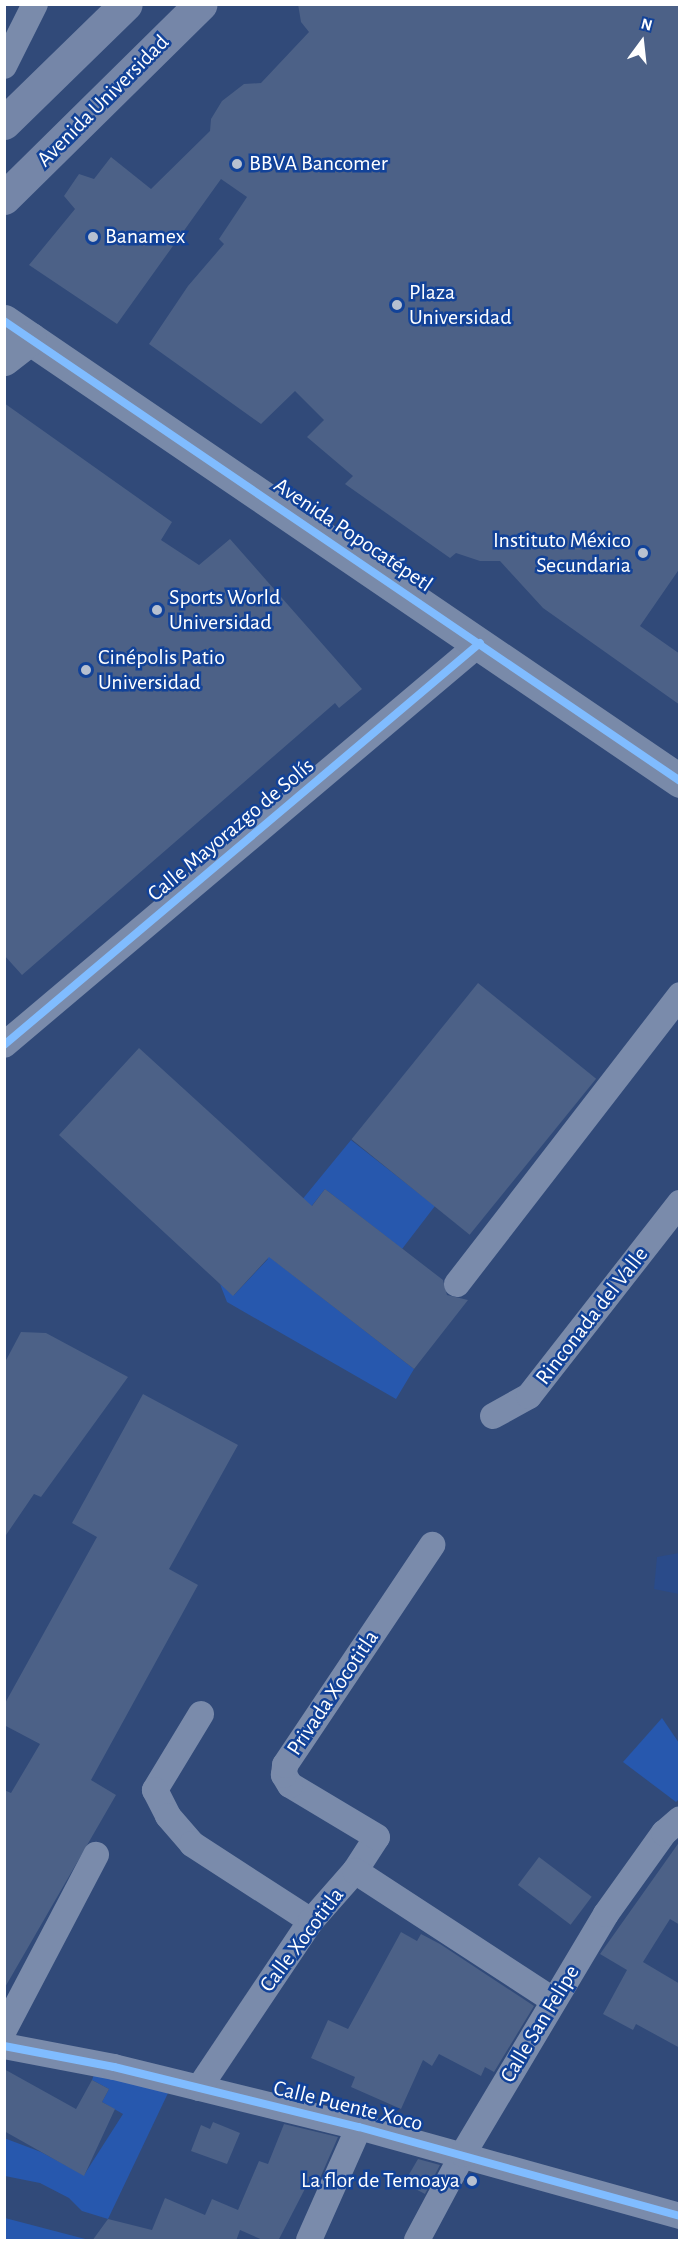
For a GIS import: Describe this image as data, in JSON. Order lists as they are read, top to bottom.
{
  "streets": {
    "main road": ["Avenida Universidad", "Avenida Popocatépetl"],
    "street": [
      "Calle Mayorazgo de Solís",
      "Rinconada del Valle",
      "Privada Xocotitla",
      "Calle Xocotitla",
      "Calle San Felipe",
      "Calle Puente Xoco"
    ]
  },
  "crossings": [
    ["Avenida Popocatépetl", "Calle Mayorazgo de Solís"],
    ["Privada Xocotitla", "Calle Xocotitla"],
    ["Calle Xocotitla", "Calle San Felipe"],
    ["Calle Xocotitla", "Calle Puente Xoco"],
    ["Calle San Felipe", "Calle Puente Xoco"]
  ],
  "places": [
    "BBVA Bancomer",
    "Banamex",
    "Plaza Universidad",
    "Instituto México Secundaria",
    "Sports World Universidad",
    "Cinépolis Patio Universidad",
    "La flor de Temoaya"
  ],
  "north": "top"
}
